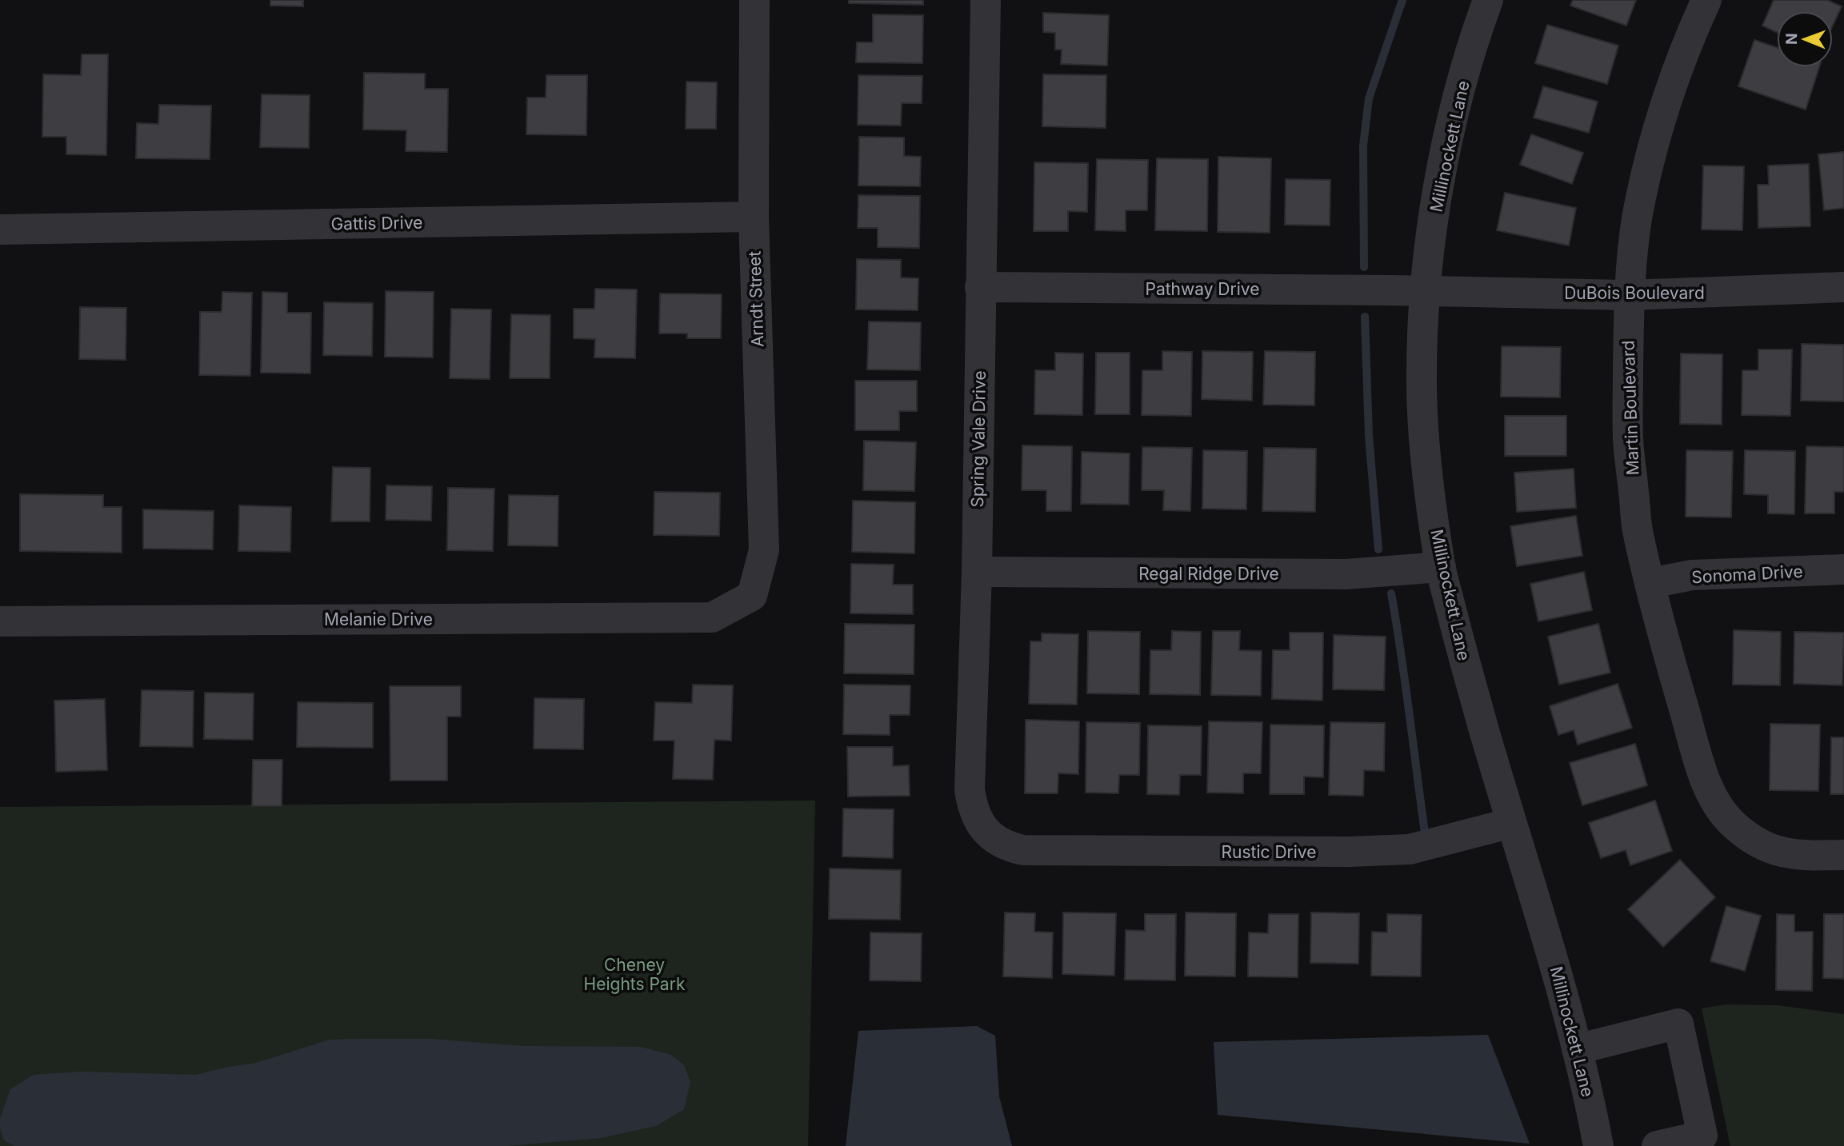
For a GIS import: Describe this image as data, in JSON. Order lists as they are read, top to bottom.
{
  "streets": {
    "street": [
      "Millinockett Lane",
      "Gattis Drive",
      "Pathway Drive",
      "DuBois Boulevard",
      "Arndt Street",
      "Martin Boulevard",
      "Spring Vale Drive",
      "Regal Ridge Drive",
      "Sonoma Drive",
      "Melanie Drive",
      "Rustic Drive"
    ]
  },
  "crossings": [
    ["Millinockett Lane", "Pathway Drive"],
    ["Millinockett Lane", "DuBois Boulevard"],
    ["Millinockett Lane", "Regal Ridge Drive"],
    ["Millinockett Lane", "Rustic Drive"],
    ["Gattis Drive", "Arndt Street"],
    ["Pathway Drive", "DuBois Boulevard"],
    ["Pathway Drive", "Spring Vale Drive"],
    ["DuBois Boulevard", "Martin Boulevard"],
    ["Arndt Street", "Melanie Drive"],
    ["Martin Boulevard", "Sonoma Drive"],
    ["Spring Vale Drive", "Regal Ridge Drive"],
    ["Spring Vale Drive", "Rustic Drive"]
  ],
  "parks": ["Cheney Heights Park"],
  "north": "left"
}
